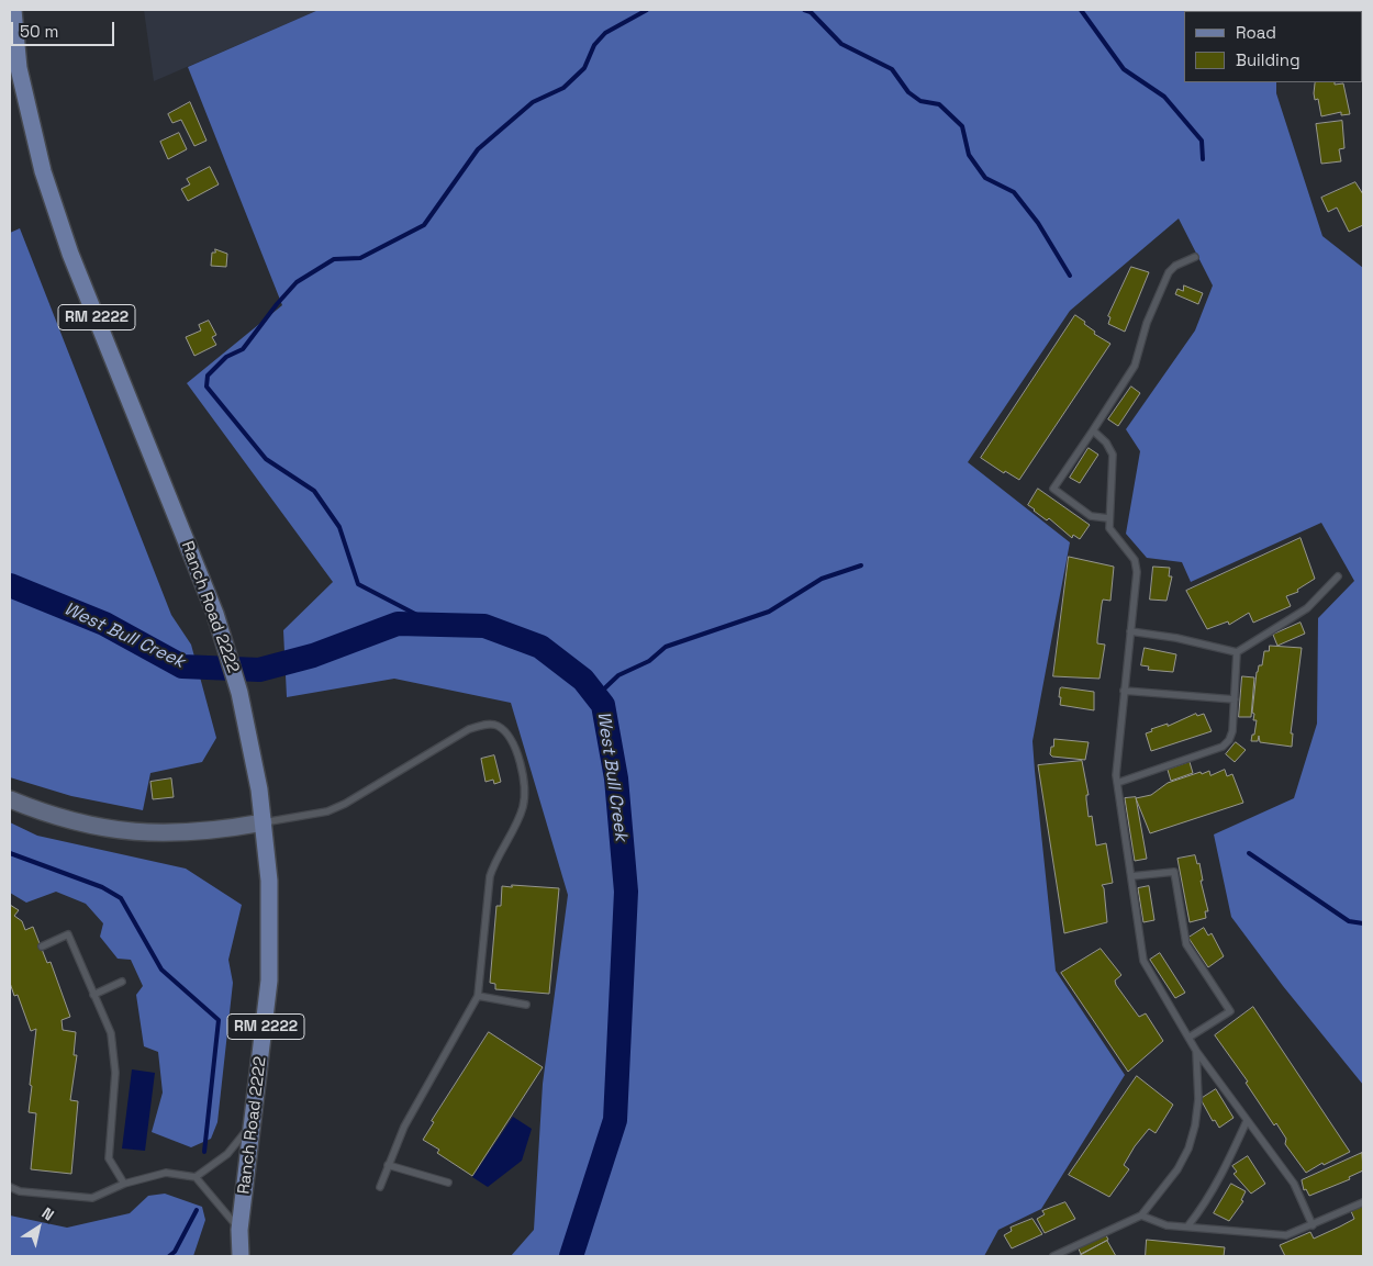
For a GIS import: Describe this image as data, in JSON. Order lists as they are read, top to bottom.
{
  "streets": {
    "main road": ["RM 2222", "Ranch Road 2222"]
  },
  "water": ["West Bull Creek"],
  "legend": ["Road", "Building"],
  "scale_bar": "50 m",
  "north": "top right"
}
